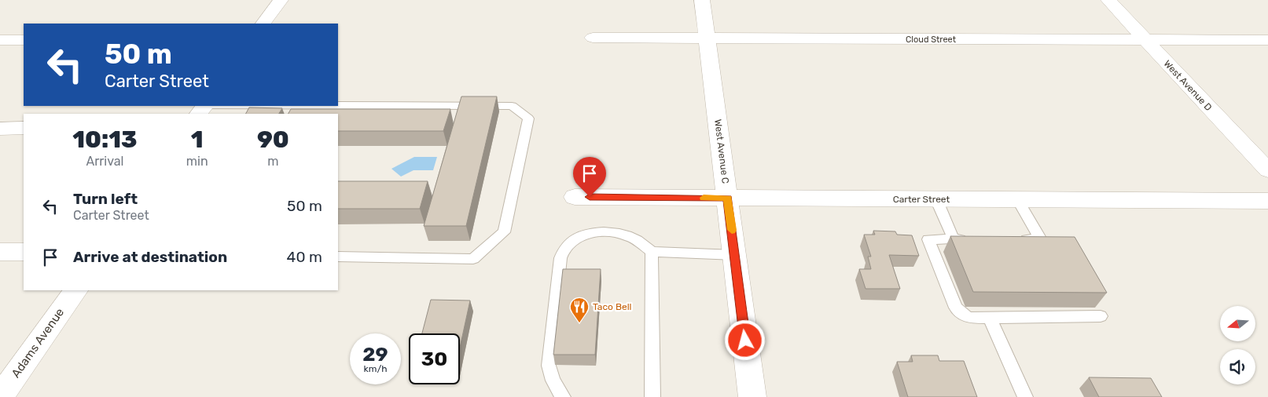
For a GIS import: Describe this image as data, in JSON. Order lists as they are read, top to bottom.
{
  "streets": {
    "street": [
      "Cloud Street",
      "West Avenue D",
      "West Avenue C",
      "Carter Street",
      "Adams Avenue"
    ]
  },
  "crossings": [
    ["Cloud Street", "West Avenue D"],
    ["Cloud Street", "West Avenue C"],
    ["West Avenue C", "Carter Street"]
  ],
  "places": {
    "restaurant": ["Taco Bell"]
  },
  "north": "left",
  "page": {
    "turn": ["50 m", "Carter Street"],
    "eta": [
      "10:13",
      "Arrival",
      "1",
      "min",
      "90",
      "m"
    ],
    "list": [
      {
        "name": "Turn left",
        "note": "Carter Street",
        "value": "50 m"
      },
      {
        "name": "Arrive at destination",
        "value": "40 m"
      }
    ],
    "speed": "29 km/h",
    "limit": "30"
  }
}
